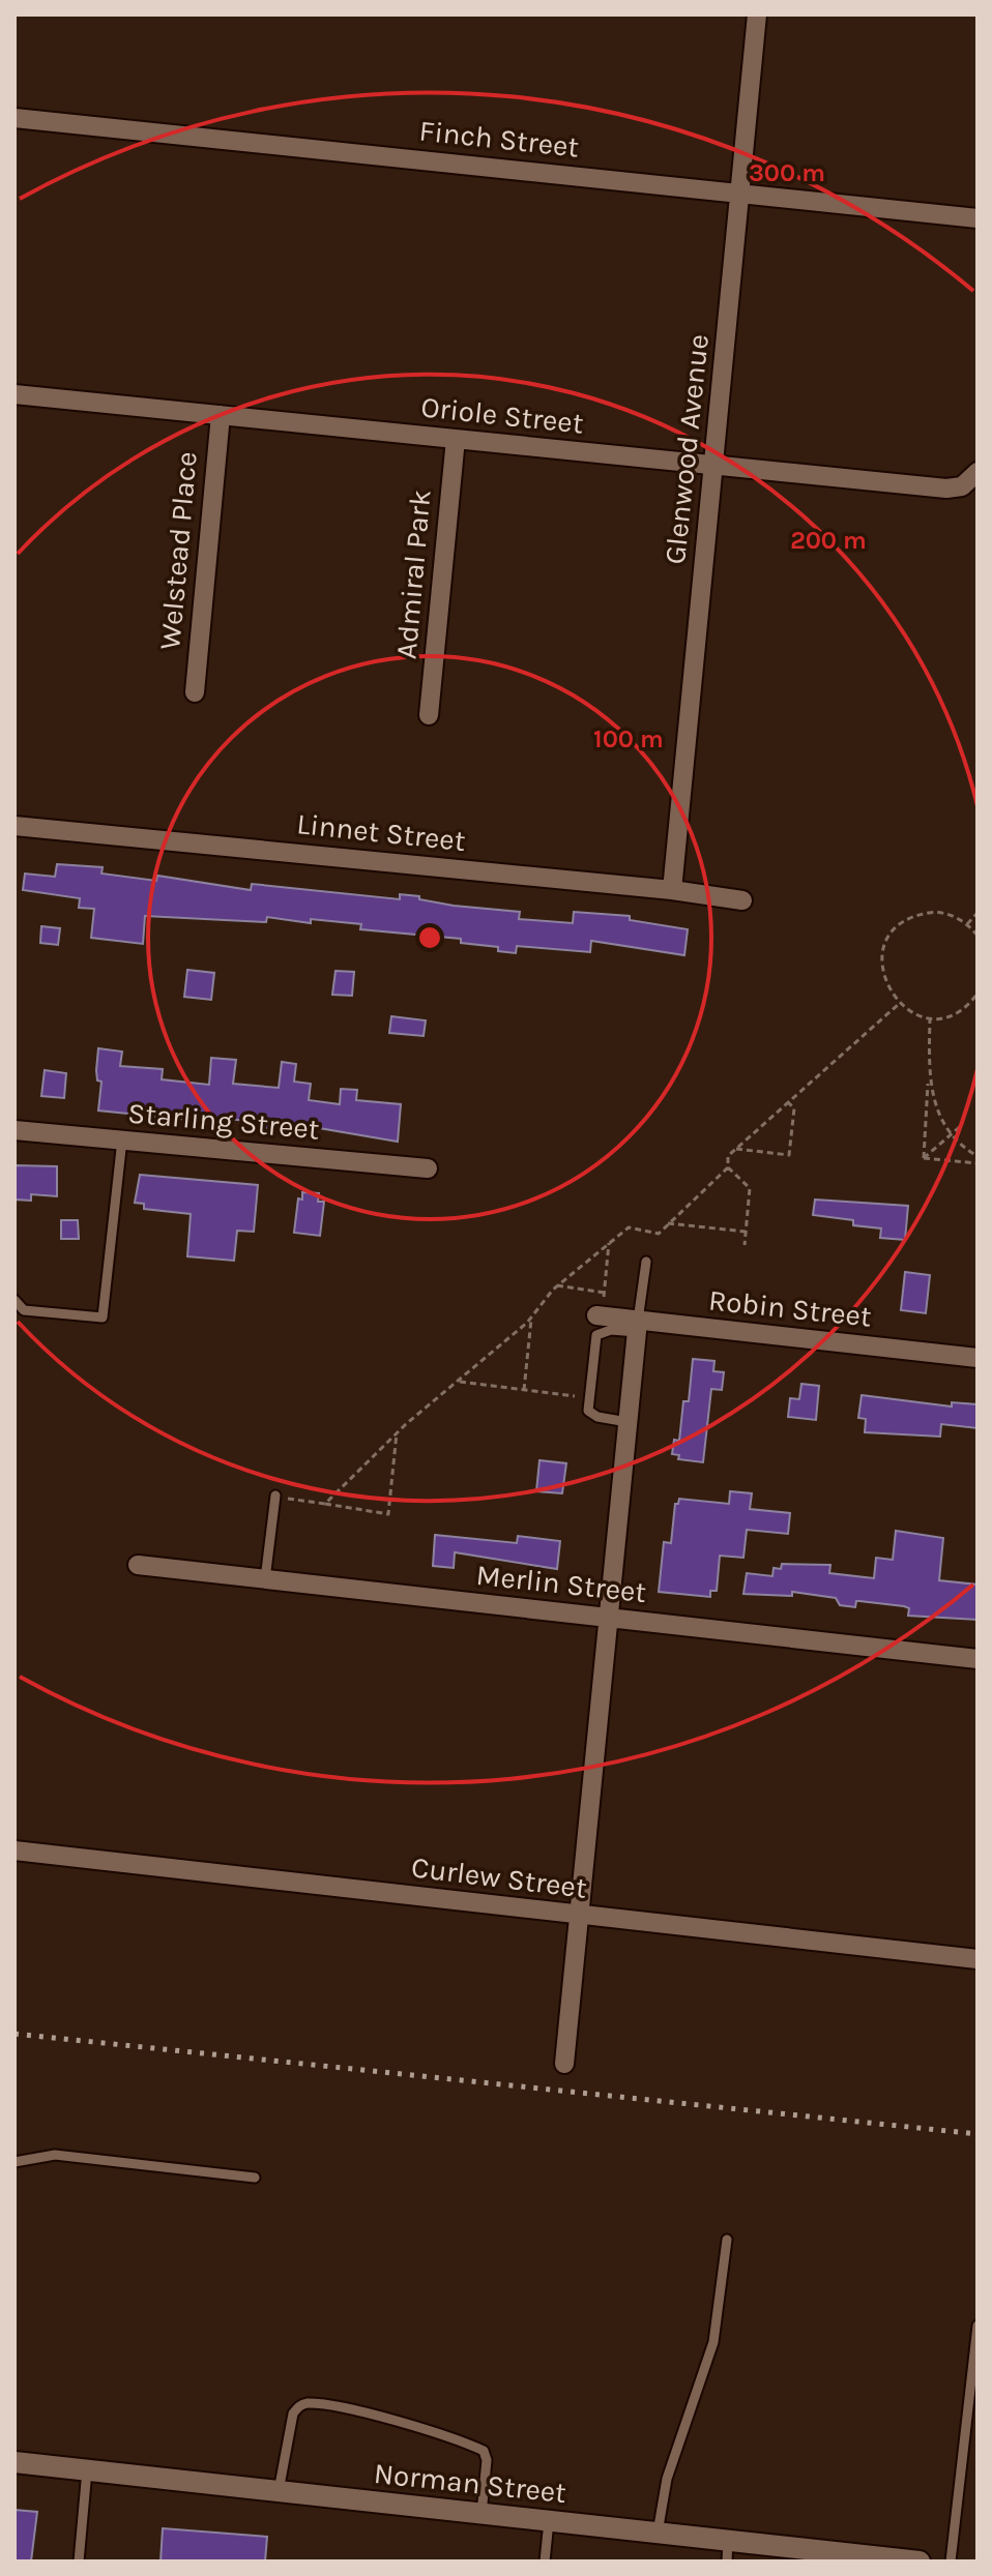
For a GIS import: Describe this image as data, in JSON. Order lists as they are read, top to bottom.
{
  "streets": {
    "street": [
      "Finch Street",
      "Oriole Street",
      "Glenwood Avenue",
      "Welstead Place",
      "Admiral Park",
      "Linnet Street",
      "Starling Street",
      "Robin Street",
      "Merlin Street",
      "Curlew Street",
      "Norman Street"
    ]
  },
  "crossings": [
    ["Finch Street", "Glenwood Avenue"],
    ["Oriole Street", "Glenwood Avenue"],
    ["Oriole Street", "Welstead Place"],
    ["Oriole Street", "Admiral Park"],
    ["Glenwood Avenue", "Linnet Street"]
  ],
  "rings": ["300 m", "200 m", "100 m"]
}
